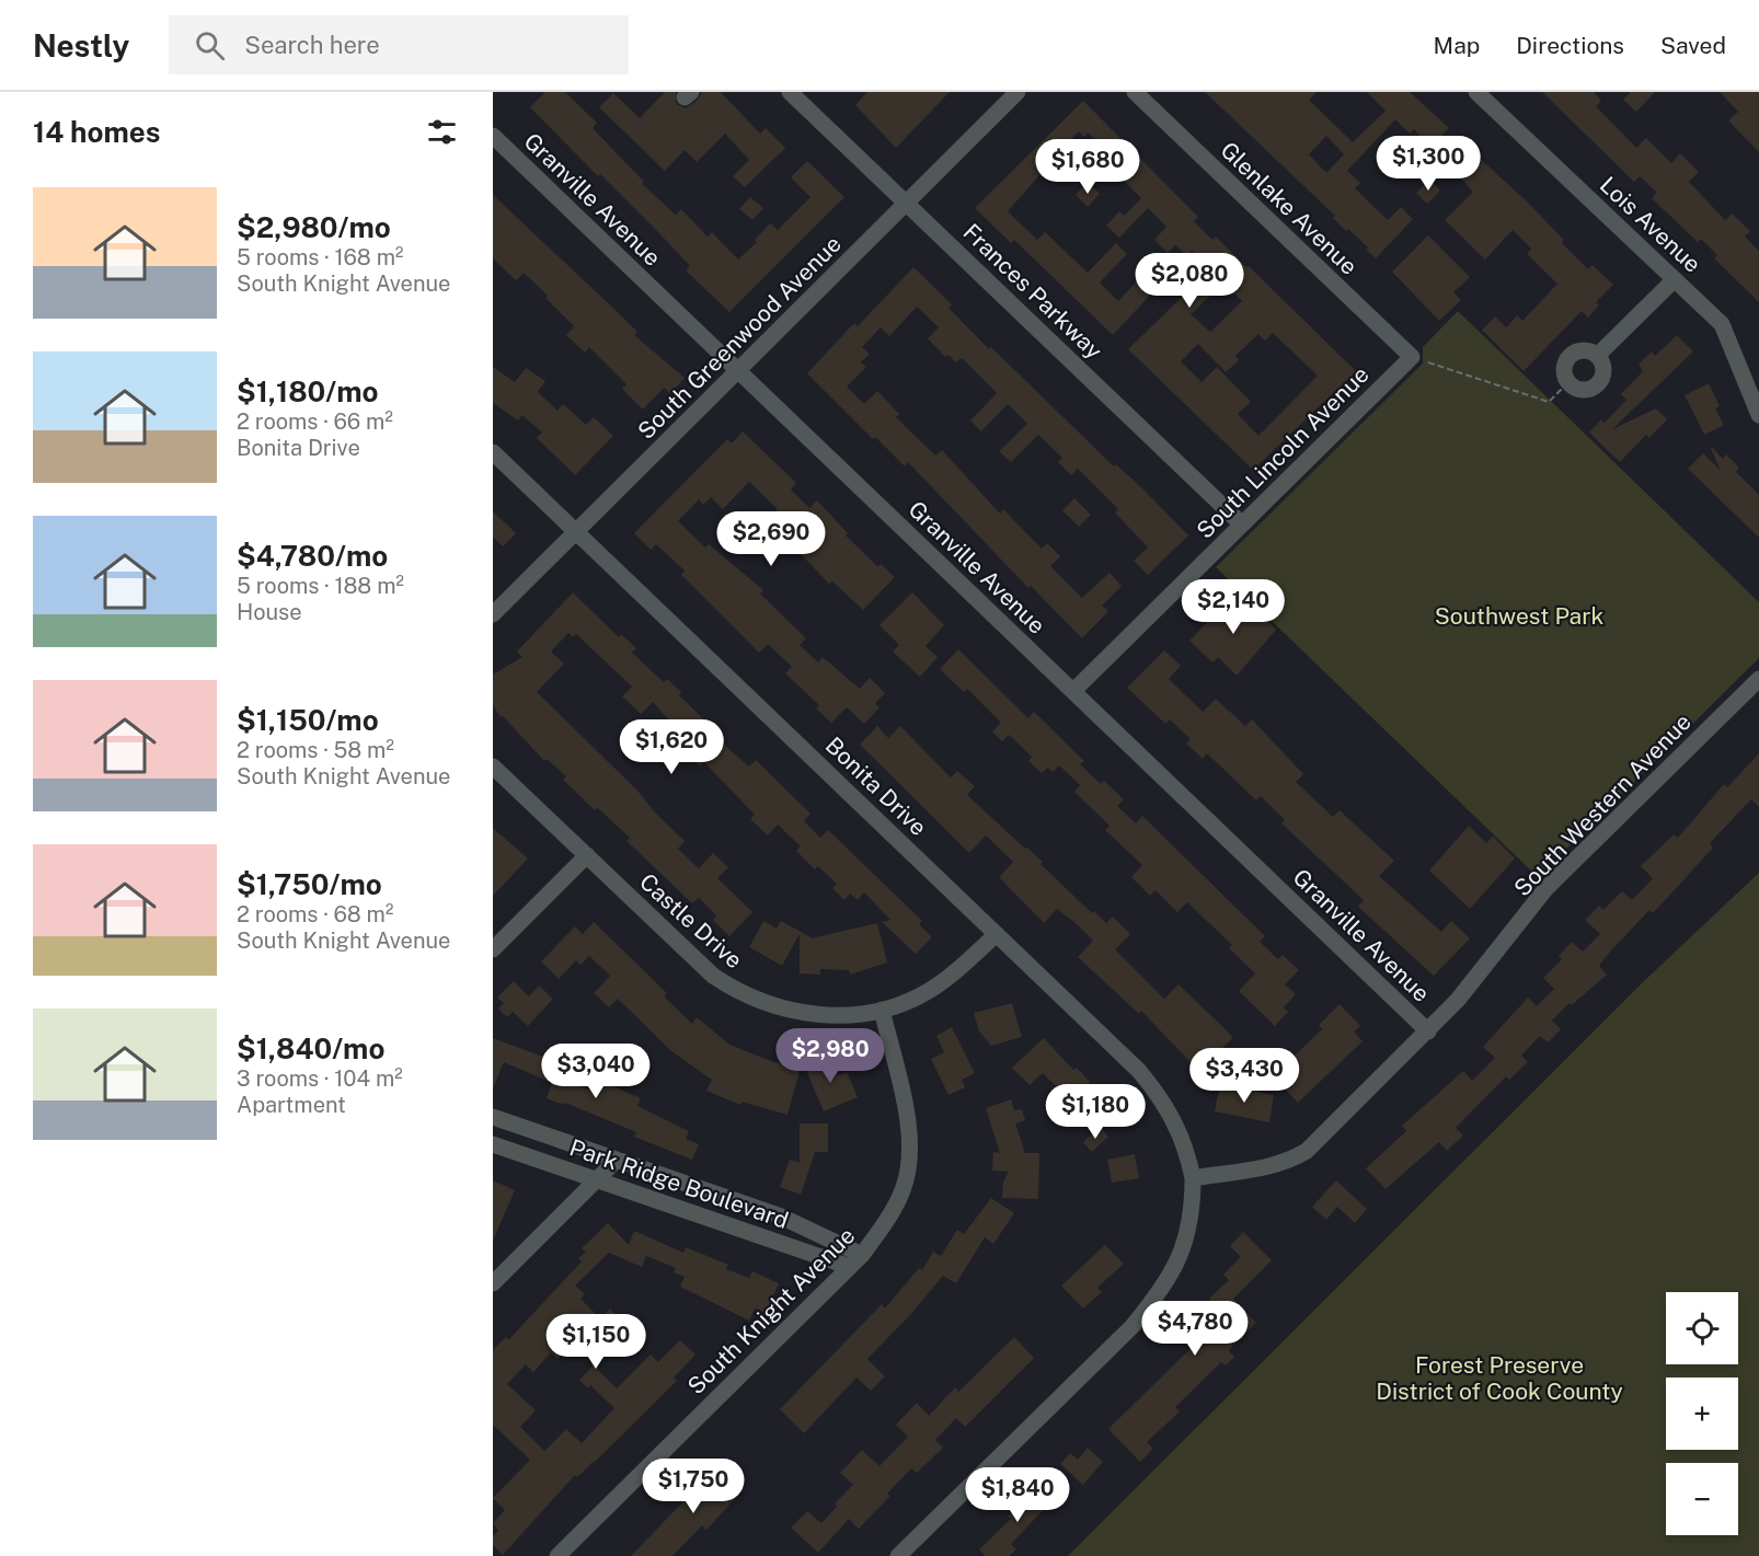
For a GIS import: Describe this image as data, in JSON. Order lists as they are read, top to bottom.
{
  "streets": {
    "street": [
      "Granville Avenue",
      "Glenlake Avenue",
      "Lois Avenue",
      "Frances Parkway",
      "South Greenwood Avenue",
      "South Lincoln Avenue",
      "Bonita Drive",
      "South Western Avenue",
      "Castle Drive",
      "Park Ridge Boulevard",
      "South Knight Avenue"
    ]
  },
  "crossings": [
    ["Granville Avenue", "South Greenwood Avenue"],
    ["Granville Avenue", "South Lincoln Avenue"],
    ["Granville Avenue", "South Western Avenue"],
    ["Glenlake Avenue", "South Lincoln Avenue"],
    ["Frances Parkway", "South Greenwood Avenue"],
    ["Frances Parkway", "South Lincoln Avenue"],
    ["South Greenwood Avenue", "Bonita Drive"],
    ["Bonita Drive", "South Western Avenue"],
    ["Bonita Drive", "Castle Drive"],
    ["Castle Drive", "South Knight Avenue"],
    ["Park Ridge Boulevard", "South Knight Avenue"]
  ],
  "parks": ["Southwest Park", "Forest Preserve District of Cook County"],
  "page": {
    "header": "Nestly",
    "search": "Search here",
    "nav": ["Map", "Directions", "Saved"],
    "heading": "14 homes",
    "price": [
      "$1,300",
      "$1,680",
      "$2,080",
      "$2,690",
      "$2,140",
      "$1,620",
      "$2,980",
      "$3,040",
      "$3,430",
      "$1,180",
      "$4,780",
      "$1,150",
      "$1,750",
      "$1,840"
    ],
    "list": [
      {
        "name": "$2,980/mo",
        "note": "5 rooms · 168 m² · South Knight Avenue"
      },
      {
        "name": "$1,180/mo",
        "note": "2 rooms · 66 m² · Bonita Drive"
      },
      {
        "name": "$4,780/mo",
        "note": "5 rooms · 188 m² · House"
      },
      {
        "name": "$1,150/mo",
        "note": "2 rooms · 58 m² · South Knight Avenue"
      },
      {
        "name": "$1,750/mo",
        "note": "2 rooms · 68 m² · South Knight Avenue"
      },
      {
        "name": "$1,840/mo",
        "note": "3 rooms · 104 m² · Apartment"
      }
    ],
    "map_buttons": ["+", "−"]
  }
}
